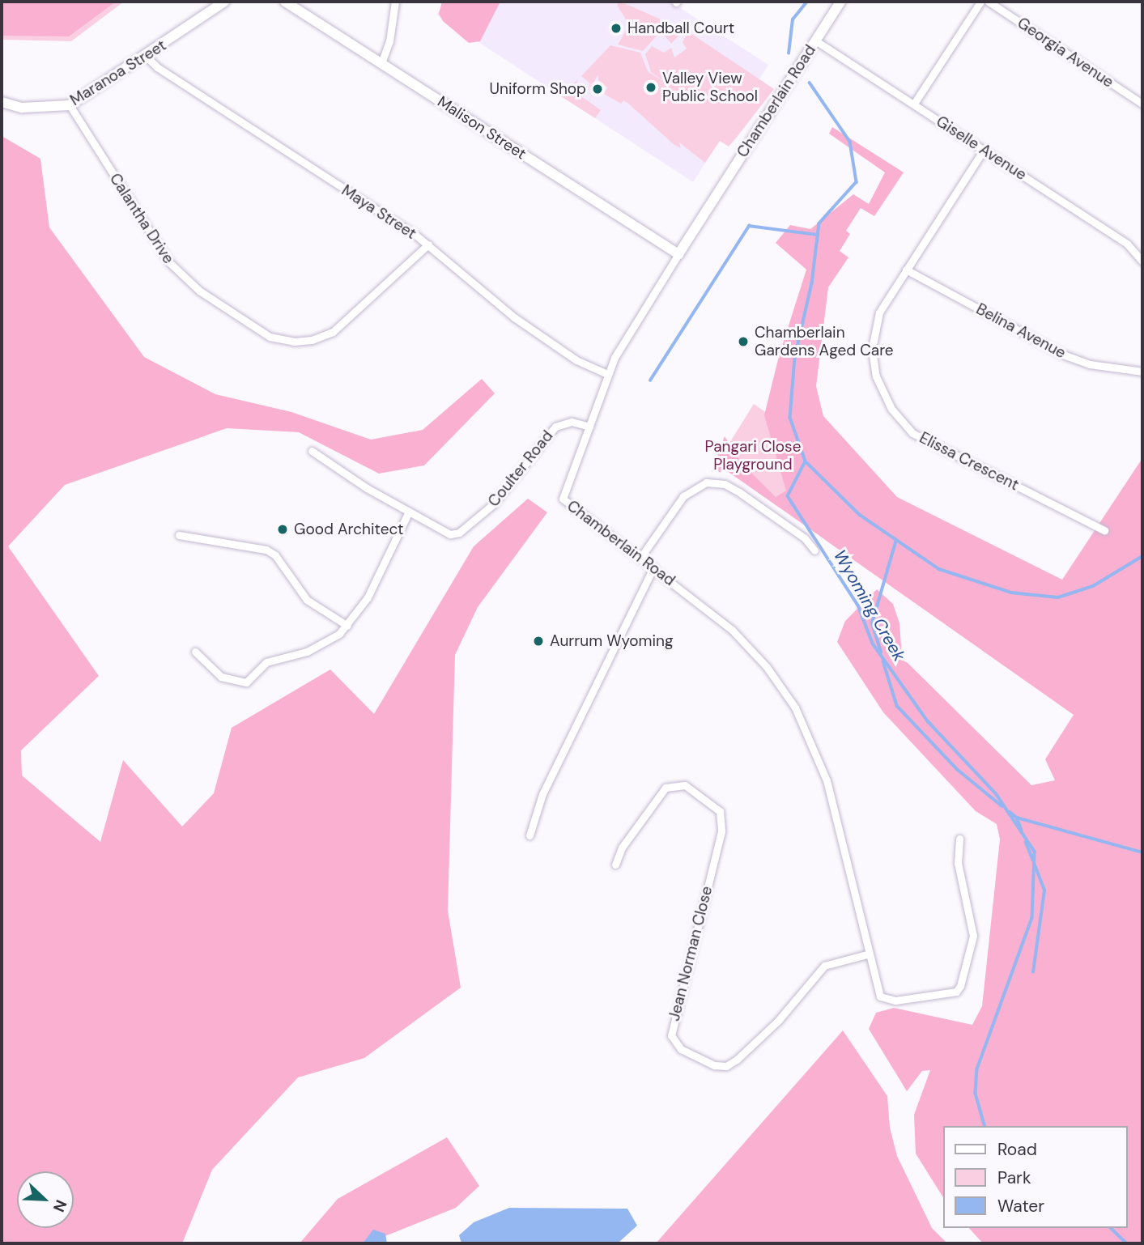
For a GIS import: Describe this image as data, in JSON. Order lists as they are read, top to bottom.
{
  "streets": {
    "street": [
      "Georgia Avenue",
      "Maranoa Street",
      "Chamberlain Road",
      "Malison Street",
      "Giselle Avenue",
      "Maya Street",
      "Calantha Drive",
      "Belina Avenue",
      "Elissa Crescent",
      "Coulter Road",
      "Jean Norman Close"
    ]
  },
  "crossings": [
    ["Maranoa Street", "Maya Street"],
    ["Maranoa Street", "Calantha Drive"],
    ["Chamberlain Road", "Malison Street"],
    ["Chamberlain Road", "Giselle Avenue"],
    ["Chamberlain Road", "Maya Street"],
    ["Chamberlain Road", "Coulter Road"],
    ["Chamberlain Road", "Jean Norman Close"],
    ["Giselle Avenue", "Elissa Crescent"],
    ["Maya Street", "Calantha Drive"],
    ["Belina Avenue", "Elissa Crescent"]
  ],
  "water": ["Wyoming Creek"],
  "parks": ["Pangari Close Playground"],
  "places": [
    "Handball Court",
    "Valley View Public School",
    "Uniform Shop",
    "Chamberlain Gardens Aged Care",
    "Good Architect",
    "Aurrum Wyoming"
  ],
  "legend": ["Road", "Park", "Water"],
  "north": "bottom right"
}
